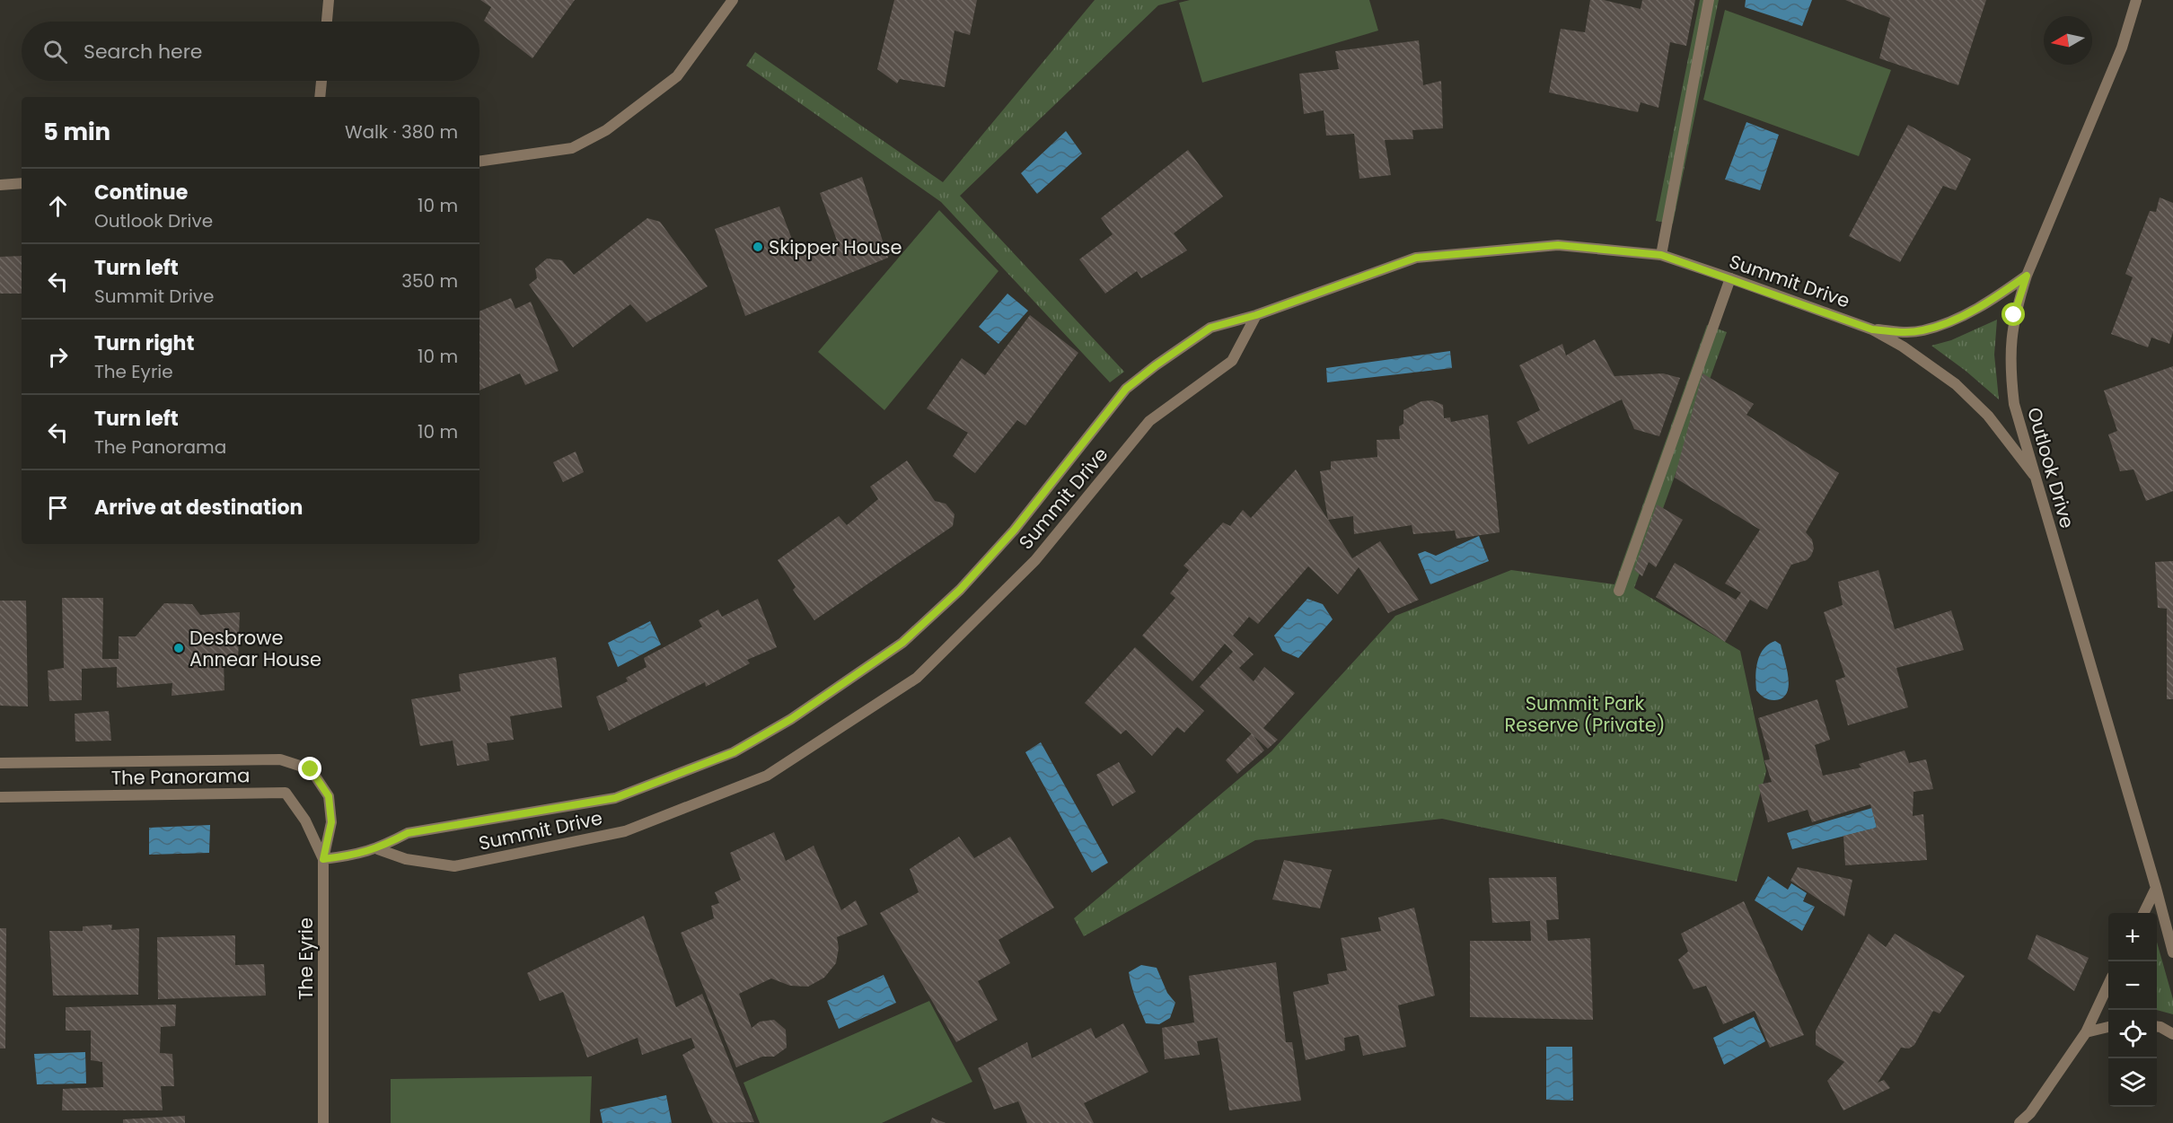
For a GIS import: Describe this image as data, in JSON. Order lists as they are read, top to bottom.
{
  "streets": {
    "street": [
      "Summit Drive",
      "Outlook Drive",
      "The Panorama",
      "The Eyrie"
    ]
  },
  "crossings": [
    ["Summit Drive", "Outlook Drive"],
    ["Summit Drive", "The Panorama"],
    ["Summit Drive", "The Eyrie"],
    ["The Panorama", "The Eyrie"]
  ],
  "parks": ["Summit Park Reserve (Private)"],
  "places": ["Skipper House", "Desbrowe Annear House"],
  "north": "left",
  "page": {
    "search": "Search here",
    "heading": ["5 min", "Walk · 380 m"],
    "list": [
      ["Continue", "Outlook Drive", "10 m"],
      ["Turn left", "Summit Drive", "350 m"],
      ["Turn right", "The Eyrie", "10 m"],
      ["Turn left", "The Panorama", "10 m"],
      "Arrive at destination"
    ],
    "map_buttons": ["+", "−"]
  }
}
